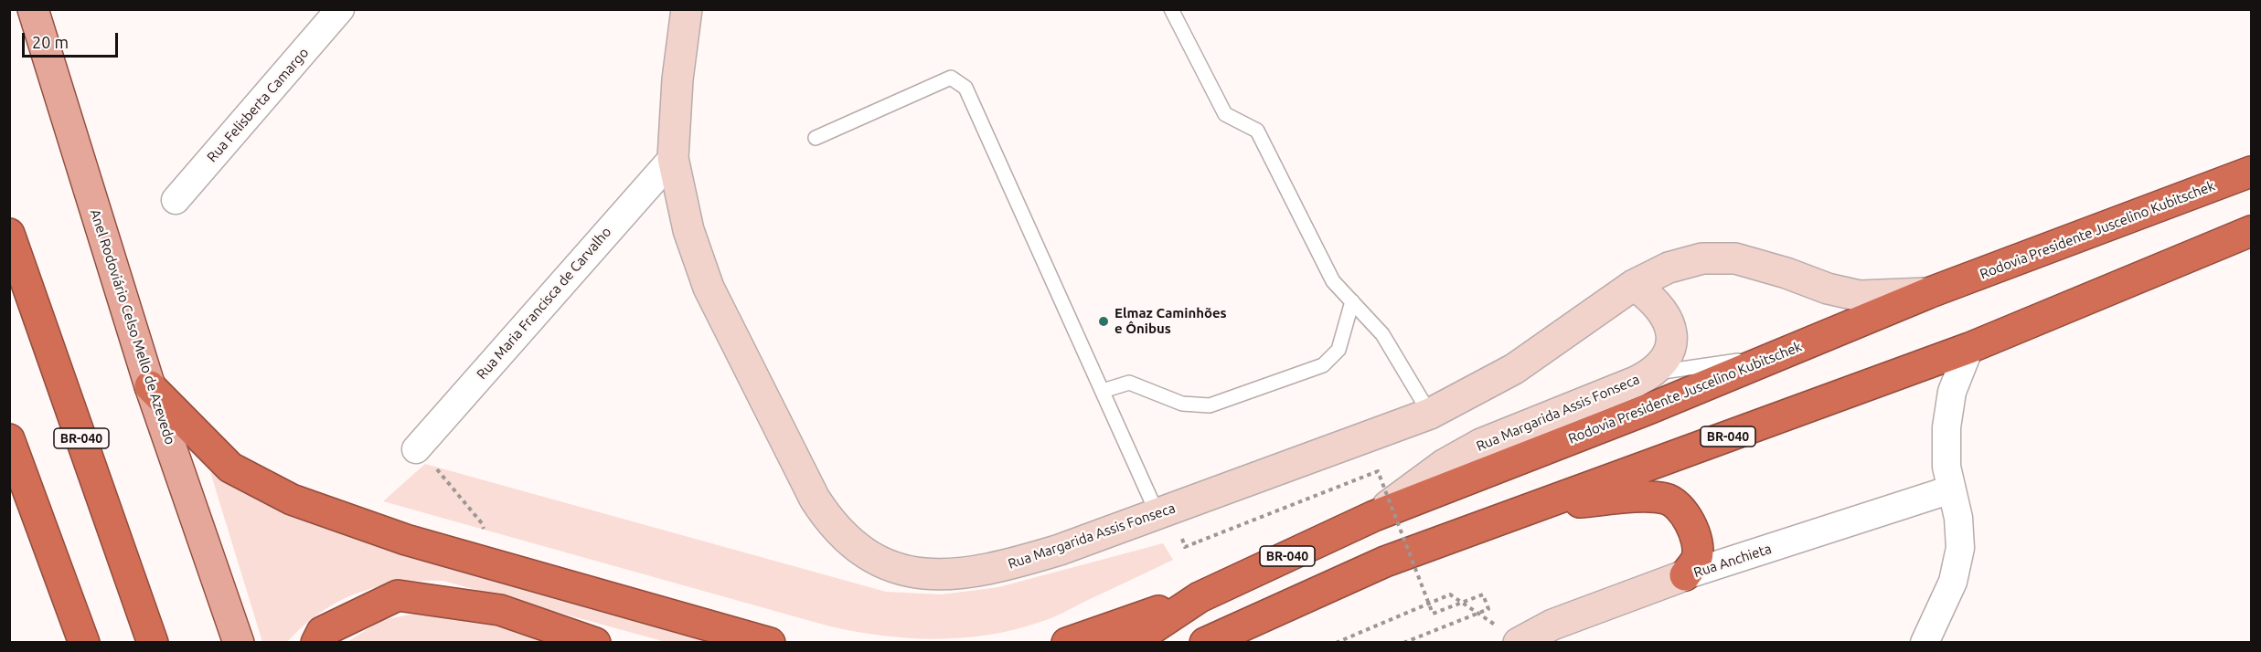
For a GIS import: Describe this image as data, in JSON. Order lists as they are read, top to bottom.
{
  "streets": {
    "highway": ["Rodovia Presidente Juscelino Kubitschek", "BR-040"],
    "main road": ["Anel Rodoviário Celso Mello de Azevedo"],
    "street": [
      "Rua Felisberta Camargo",
      "Rua Maria Francisca de Carvalho",
      "Rua Margarida Assis Fonseca",
      "Rua Anchieta"
    ]
  },
  "crossings": [
    ["Rodovia Presidente Juscelino Kubitschek", "Rua Margarida Assis Fonseca"],
    ["Rua Maria Francisca de Carvalho", "Rua Margarida Assis Fonseca"]
  ],
  "places": ["Elmaz Caminhões e Ônibus"],
  "scale_bar": "20 m"
}
